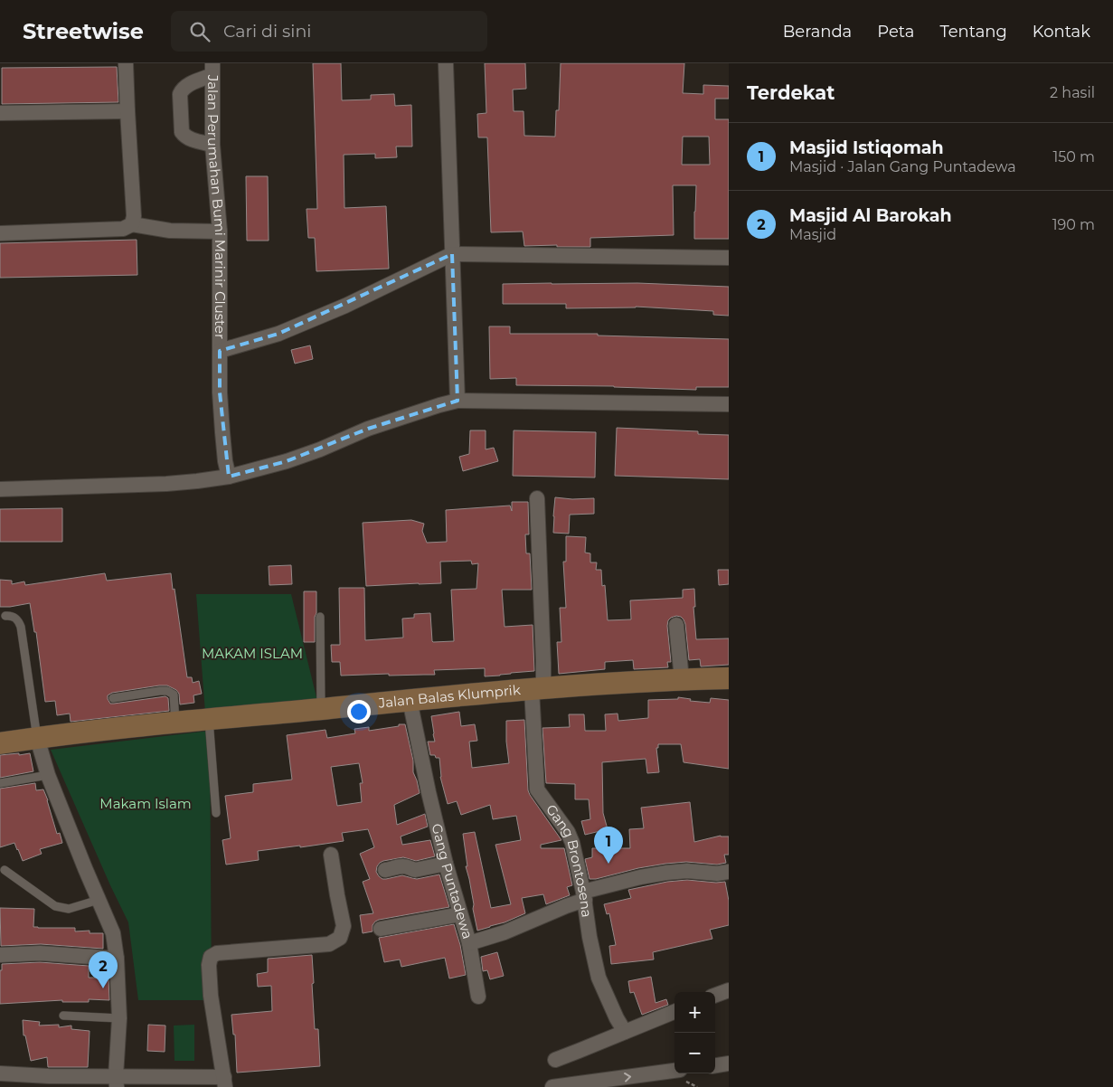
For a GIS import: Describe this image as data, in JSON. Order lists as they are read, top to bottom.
{
  "streets": {
    "street": [
      "Jalan Perumahan Bumi Marinir Cluster",
      "Jalan Balas Klumprik",
      "Gang Brontosena",
      "Gang Puntadewa"
    ]
  },
  "crossings": [
    ["Jalan Balas Klumprik", "Gang Brontosena"],
    ["Jalan Balas Klumprik", "Gang Puntadewa"],
    ["Gang Brontosena", "Gang Puntadewa"]
  ],
  "parks": ["MAKAM ISLAM", "Makam Islam"],
  "page": {
    "header": "Streetwise",
    "search": "Cari di sini",
    "nav": [
      "Beranda",
      "Peta",
      "Tentang",
      "Kontak"
    ],
    "heading": ["Terdekat", "2 hasil"],
    "list": [
      {
        "mark": "1",
        "name": "Masjid Istiqomah",
        "note": "Masjid · Jalan Gang Puntadewa",
        "value": "150 m"
      },
      {
        "mark": "2",
        "name": "Masjid Al Barokah",
        "note": "Masjid",
        "value": "190 m"
      }
    ],
    "pins": ["1", "2"],
    "map_buttons": ["+", "−"]
  }
}
